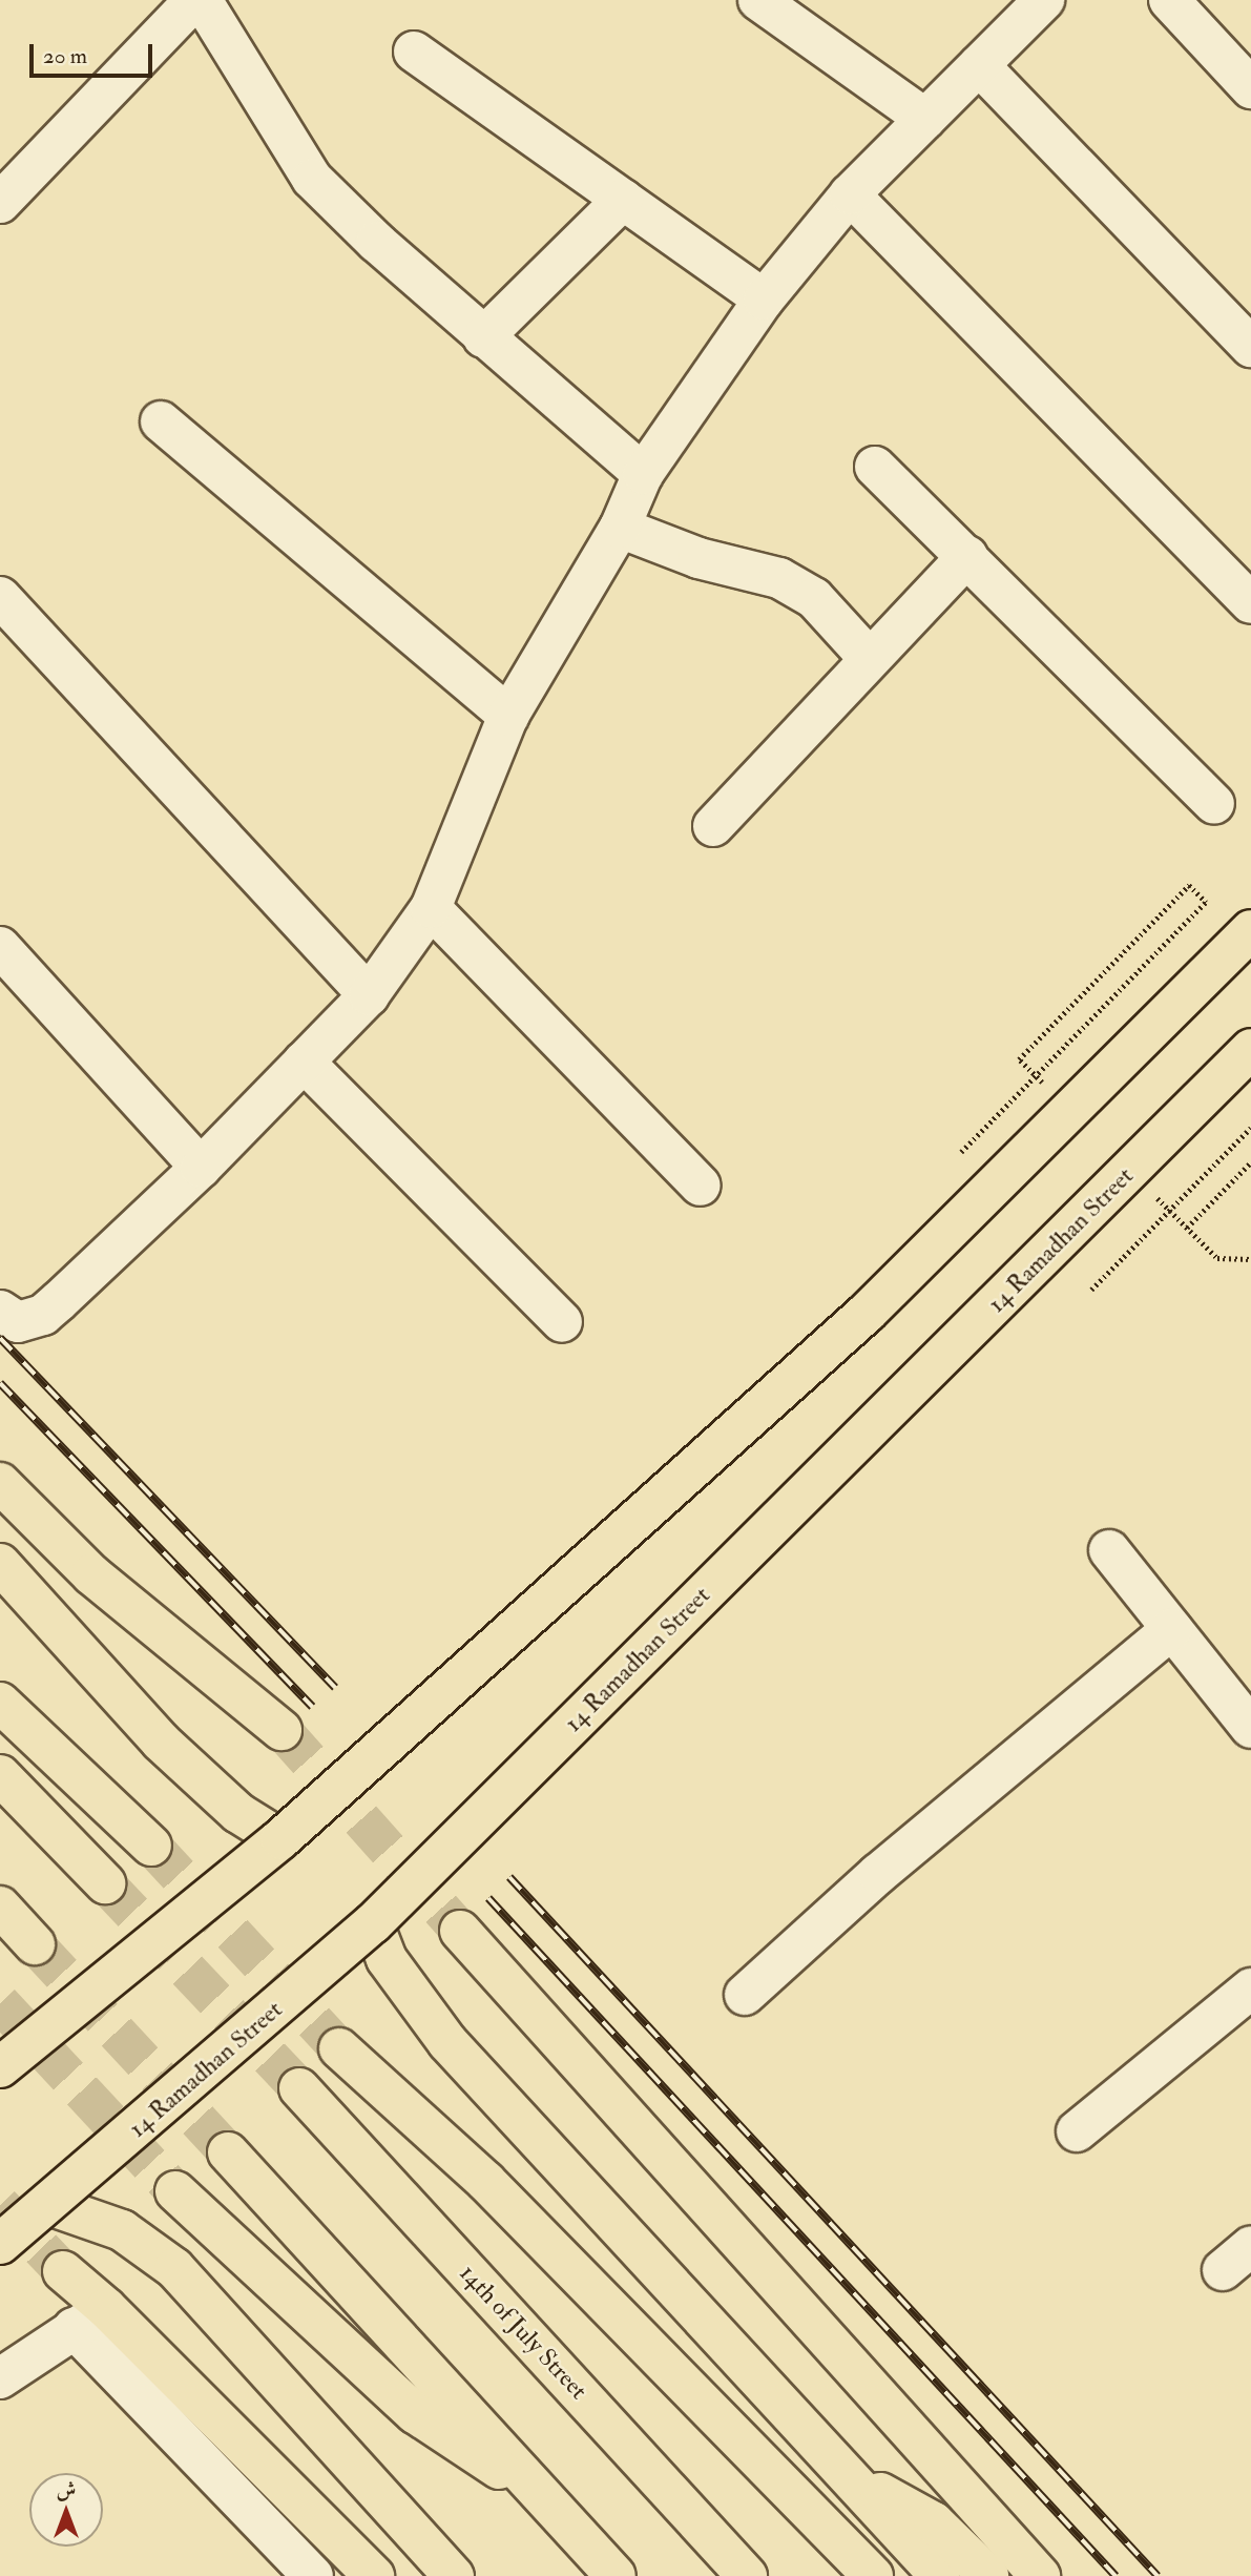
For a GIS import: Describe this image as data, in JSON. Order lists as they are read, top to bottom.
{
  "streets": {
    "main road": ["14 Ramadhan Street", "14th of July Street"]
  },
  "scale_bar": "20 m",
  "north": "top"
}
